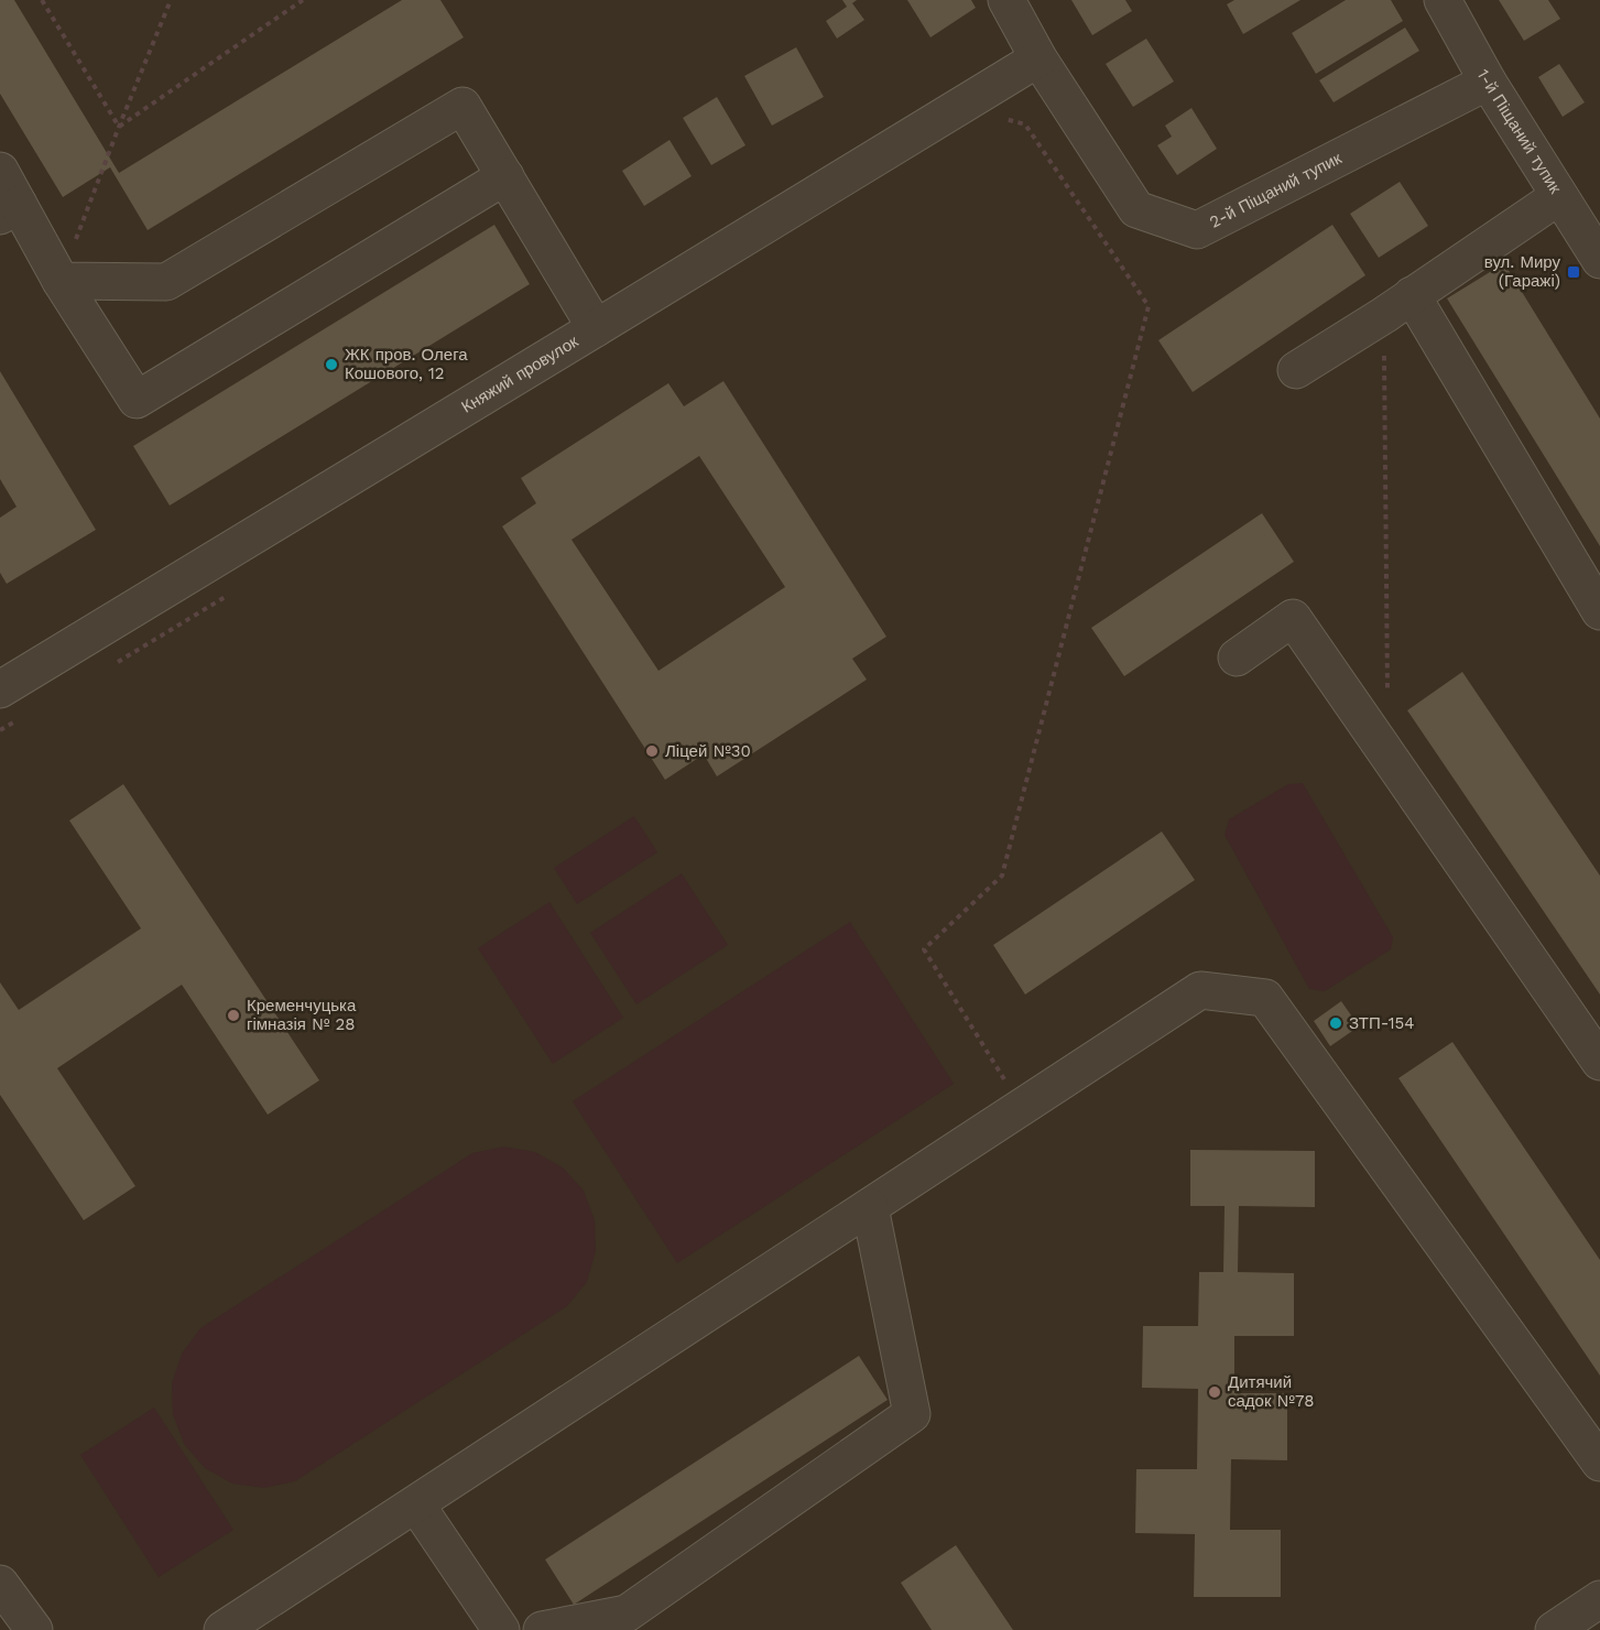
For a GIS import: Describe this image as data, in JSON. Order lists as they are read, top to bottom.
{
  "streets": {
    "street": ["1-й Піщаний тупик", "2-й Піщаний тупик", "Княжий провулок"]
  },
  "crossings": [
    ["1-й Піщаний тупик", "2-й Піщаний тупик"],
    ["2-й Піщаний тупик", "Княжий провулок"]
  ],
  "places": {
    "transit": ["вул. Миру (Гаражі)"],
    "other": [
      "ЖК пров. Олега Кошового, 12",
      "Ліцей №30",
      "Кременчуцька гімназія № 28",
      "ЗТП-154",
      "Дитячий садок №78"
    ]
  }
}
